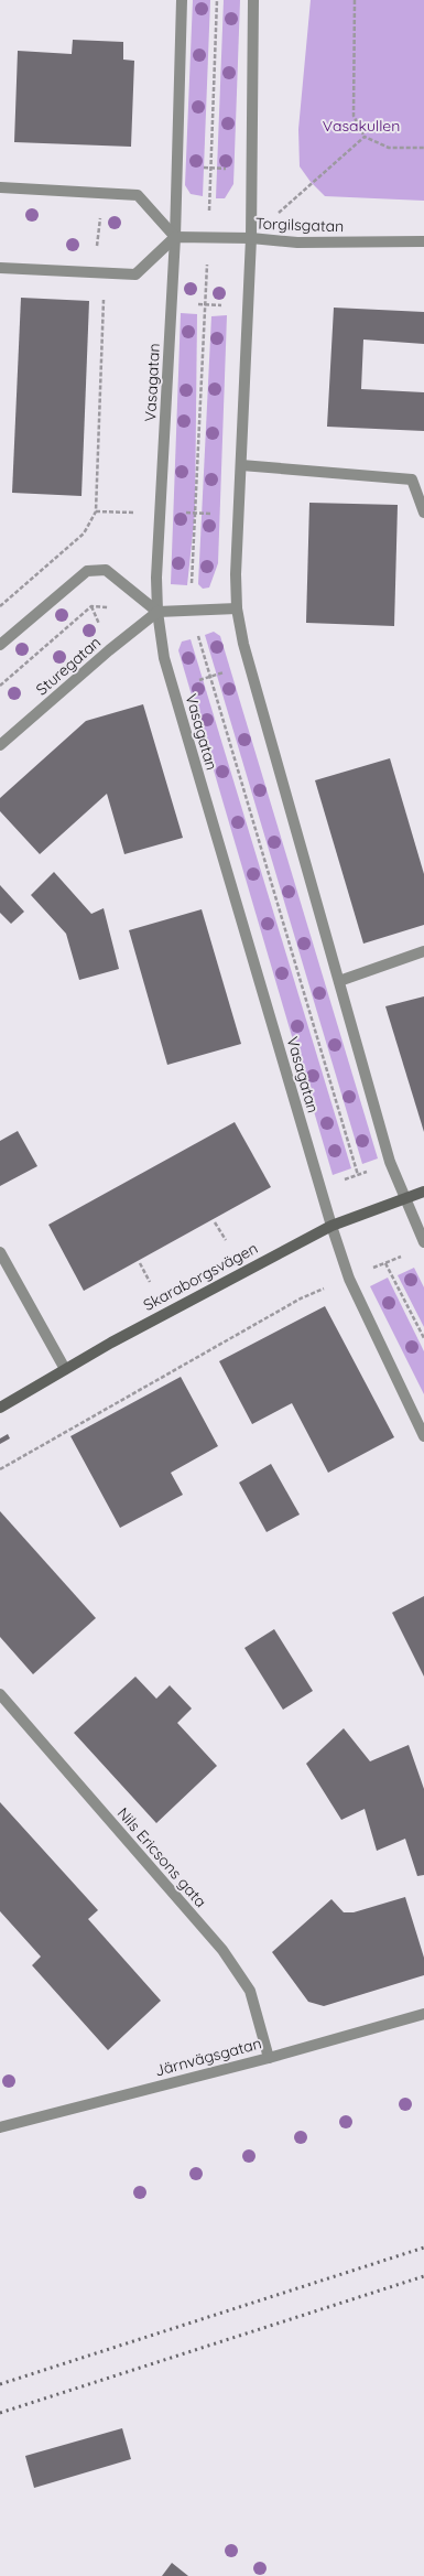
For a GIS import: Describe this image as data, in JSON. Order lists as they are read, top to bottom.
{
  "streets": {
    "street": [
      "Torgilsgatan",
      "Vasagatan",
      "Sturegatan",
      "Skaraborgsvägen",
      "Nils Ericsons gata",
      "Järnvägsgatan"
    ]
  },
  "crossings": [
    ["Torgilsgatan", "Vasagatan"],
    ["Vasagatan", "Sturegatan"],
    ["Vasagatan", "Skaraborgsvägen"],
    ["Nils Ericsons gata", "Järnvägsgatan"]
  ],
  "parks": ["Vasakullen"]
}
